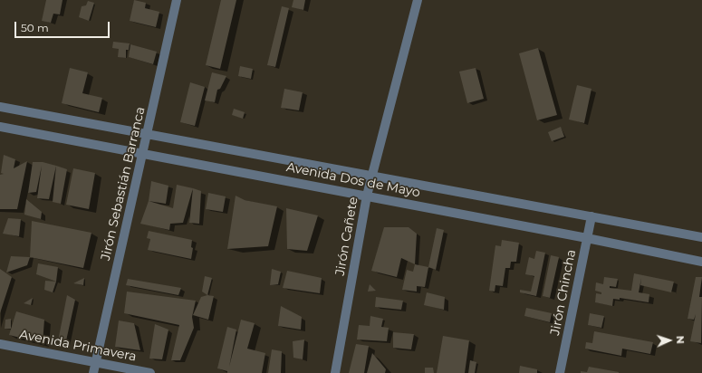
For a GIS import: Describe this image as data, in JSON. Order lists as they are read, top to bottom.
{
  "streets": {
    "street": [
      "Avenida Dos de Mayo",
      "Jirón Sebastián Barranca",
      "Jirón Cañete",
      "Jirón Chincha",
      "Avenida Primavera"
    ]
  },
  "crossings": [
    ["Avenida Dos de Mayo", "Jirón Sebastián Barranca"],
    ["Avenida Dos de Mayo", "Jirón Cañete"],
    ["Avenida Dos de Mayo", "Jirón Chincha"],
    ["Jirón Sebastián Barranca", "Avenida Primavera"]
  ],
  "scale_bar": "50 m",
  "north": "right"
}
